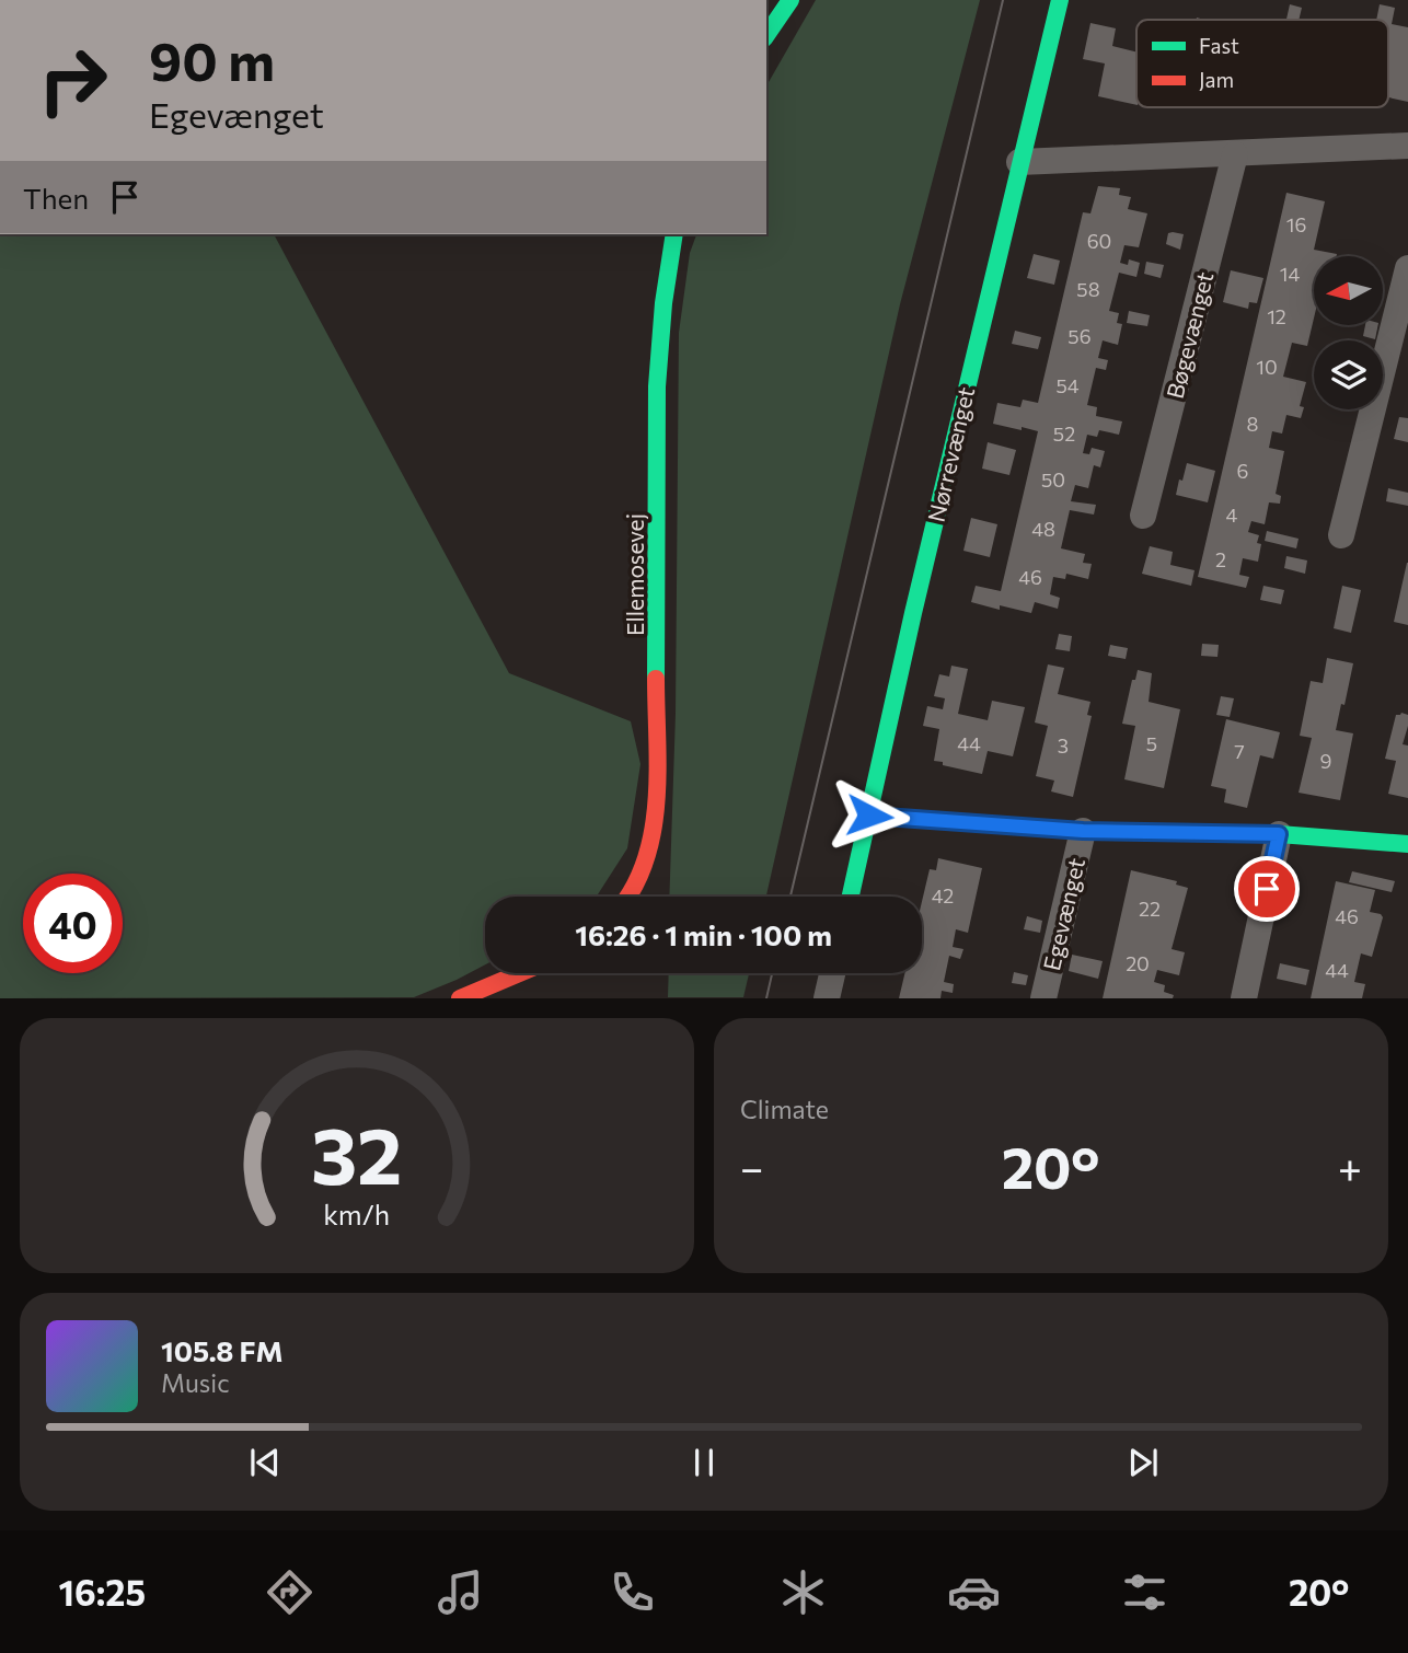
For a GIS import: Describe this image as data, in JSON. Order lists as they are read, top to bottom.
{
  "streets": {
    "street": [
      "Bøgevænget",
      "Nørrevænget",
      "Ellemosevej",
      "Egevænget"
    ]
  },
  "crossings": [
    ["Nørrevænget", "Egevænget"]
  ],
  "house_numbers": [
    "16",
    "60",
    "14",
    "58",
    "12",
    "56",
    "10",
    "54",
    "8",
    "52",
    "6",
    "50",
    "4",
    "48",
    "2",
    "46",
    "44",
    "5",
    "3",
    "7",
    "9",
    "42",
    "22",
    "46",
    "20",
    "44"
  ],
  "legend": ["Fast", "Jam"],
  "north": "left",
  "page": {
    "turn": ["90 m", "Egevænget"],
    "then": "Then",
    "limit": "40",
    "trip": "16:26 · 1 min · 100 m",
    "tile": "Climate",
    "heat": ["−", "20°", "+"],
    "song": ["105.8 FM", "Music"],
    "tabs": ["16:25", "20°"],
    "gauge": ["32", "km/h"]
  }
}
